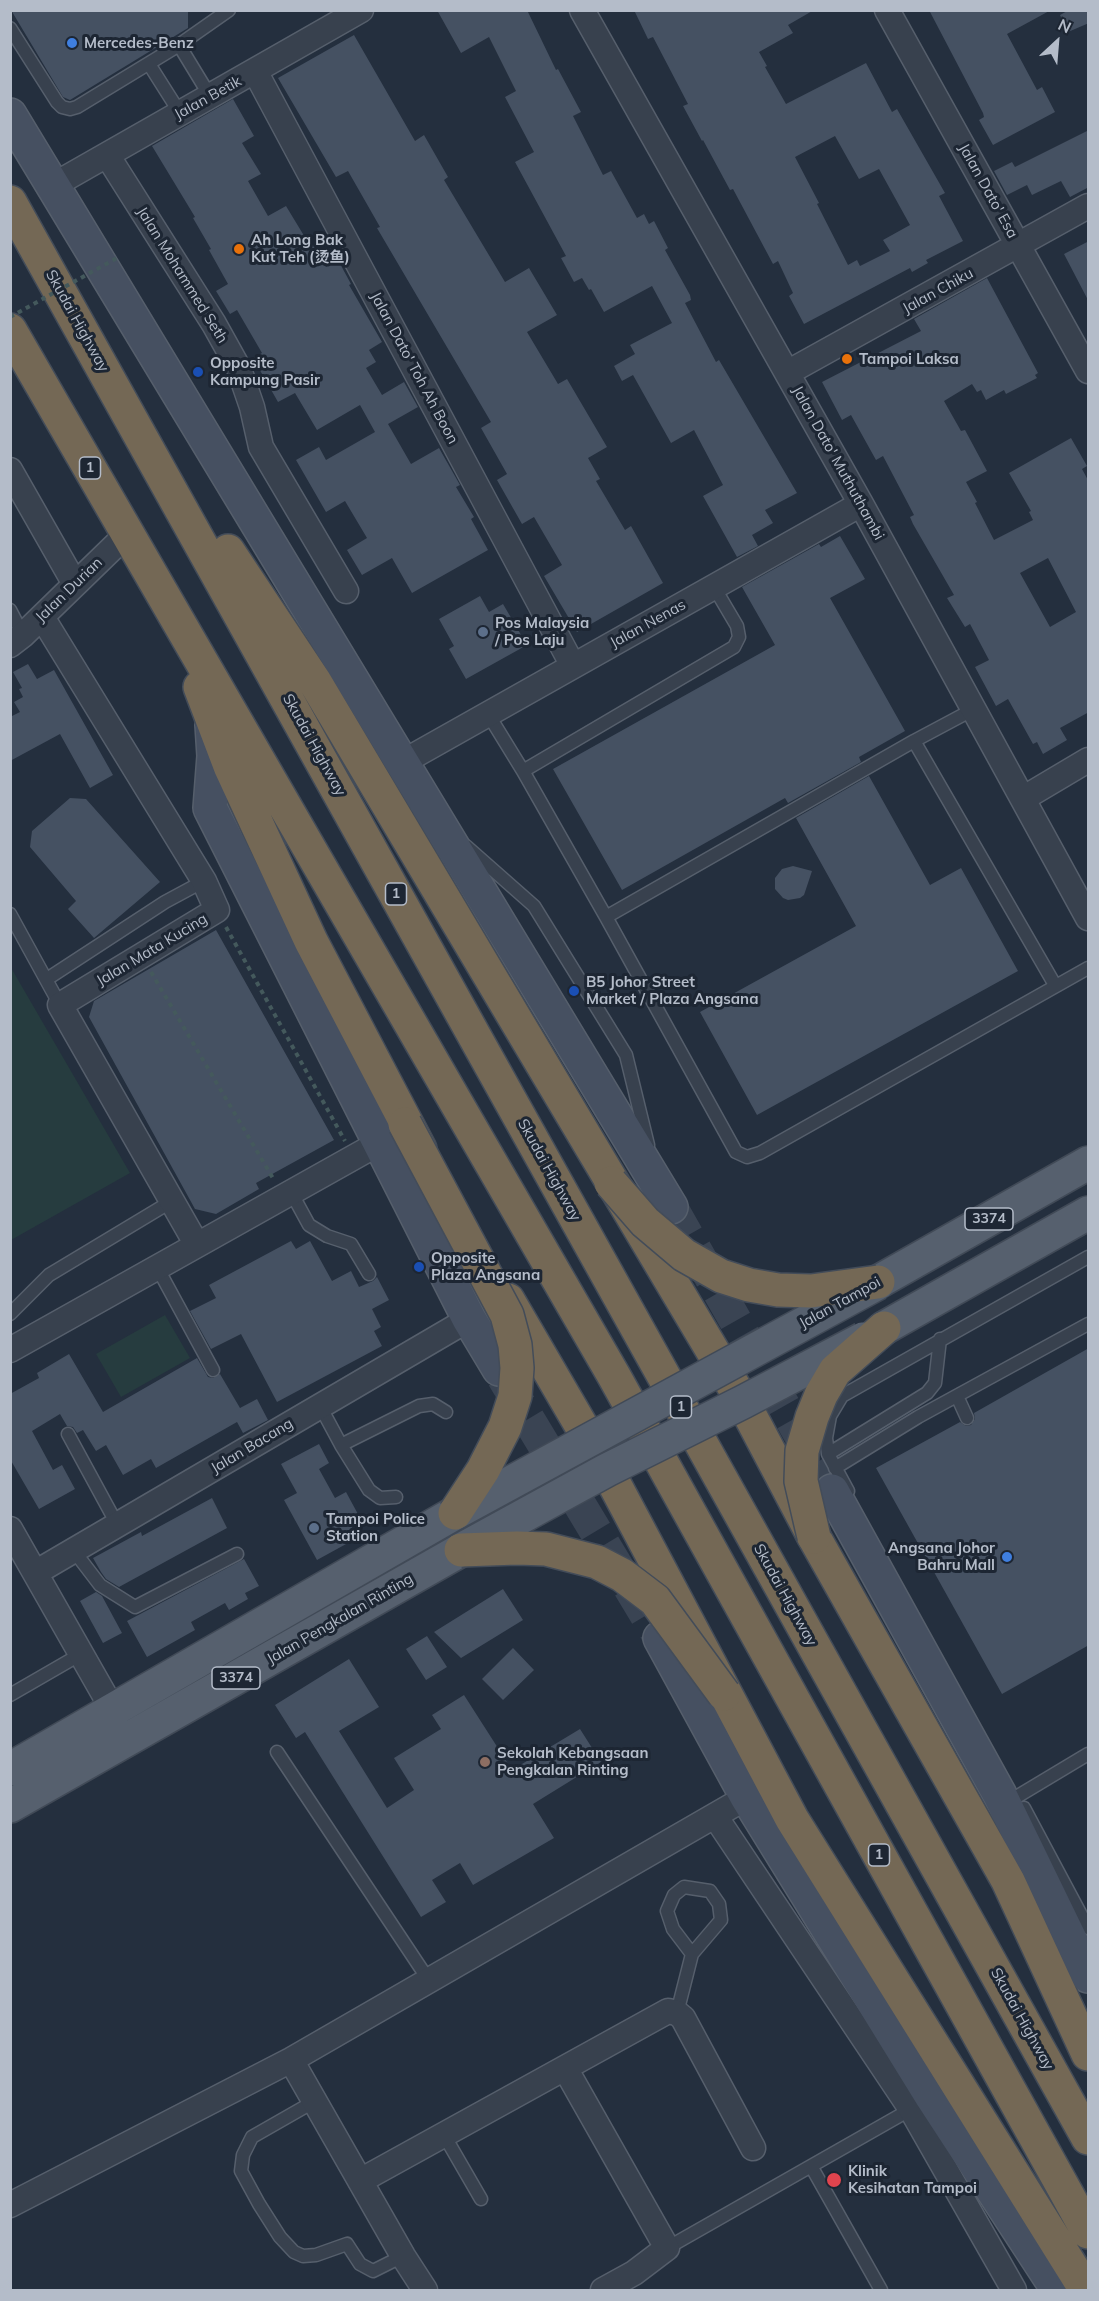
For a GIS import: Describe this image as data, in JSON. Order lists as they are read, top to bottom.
{
  "streets": {
    "highway": ["Skudai Highway", "1"],
    "main road": ["3374", "Jalan Tampoi", "Jalan Pengkalan Rinting"],
    "street": [
      "Jalan Betik",
      "Jalan Dato' Esa",
      "Jalan Mohammed Seth",
      "Jalan Chiku",
      "Jalan Dato' Toh Ah Boon",
      "Jalan Dato' Muthuthambi",
      "Jalan Durian",
      "Jalan Nenas",
      "Jalan Mata Kucing",
      "Jalan Bacang"
    ]
  },
  "crossings": [
    ["Jalan Betik", "Jalan Mohammed Seth"],
    ["Jalan Betik", "Jalan Dato' Toh Ah Boon"],
    ["Jalan Dato' Esa", "Jalan Chiku"],
    ["Jalan Chiku", "Jalan Dato' Muthuthambi"],
    ["Jalan Dato' Toh Ah Boon", "Jalan Nenas"],
    ["Jalan Dato' Muthuthambi", "Jalan Nenas"],
    ["1", "Jalan Durian"],
    ["Jalan Durian", "Jalan Mata Kucing"],
    ["3374", "Jalan Tampoi"],
    ["3374", "Jalan Pengkalan Rinting"]
  ],
  "places": [
    "Mercedes-Benz",
    "Ah Long Bak Kut Teh (烫鱼)",
    "Tampoi Laksa",
    "Opposite Kampung Pasir",
    "Pos Malaysia / Pos Laju",
    "B5 Johor Street Market / Plaza Angsana",
    "Opposite Plaza Angsana",
    "Tampoi Police Station",
    "Angsana Johor Bahru Mall",
    "Sekolah Kebangsaan Pengkalan Rinting",
    "Klinik Kesihatan Tampoi"
  ],
  "north": "top right"
}
